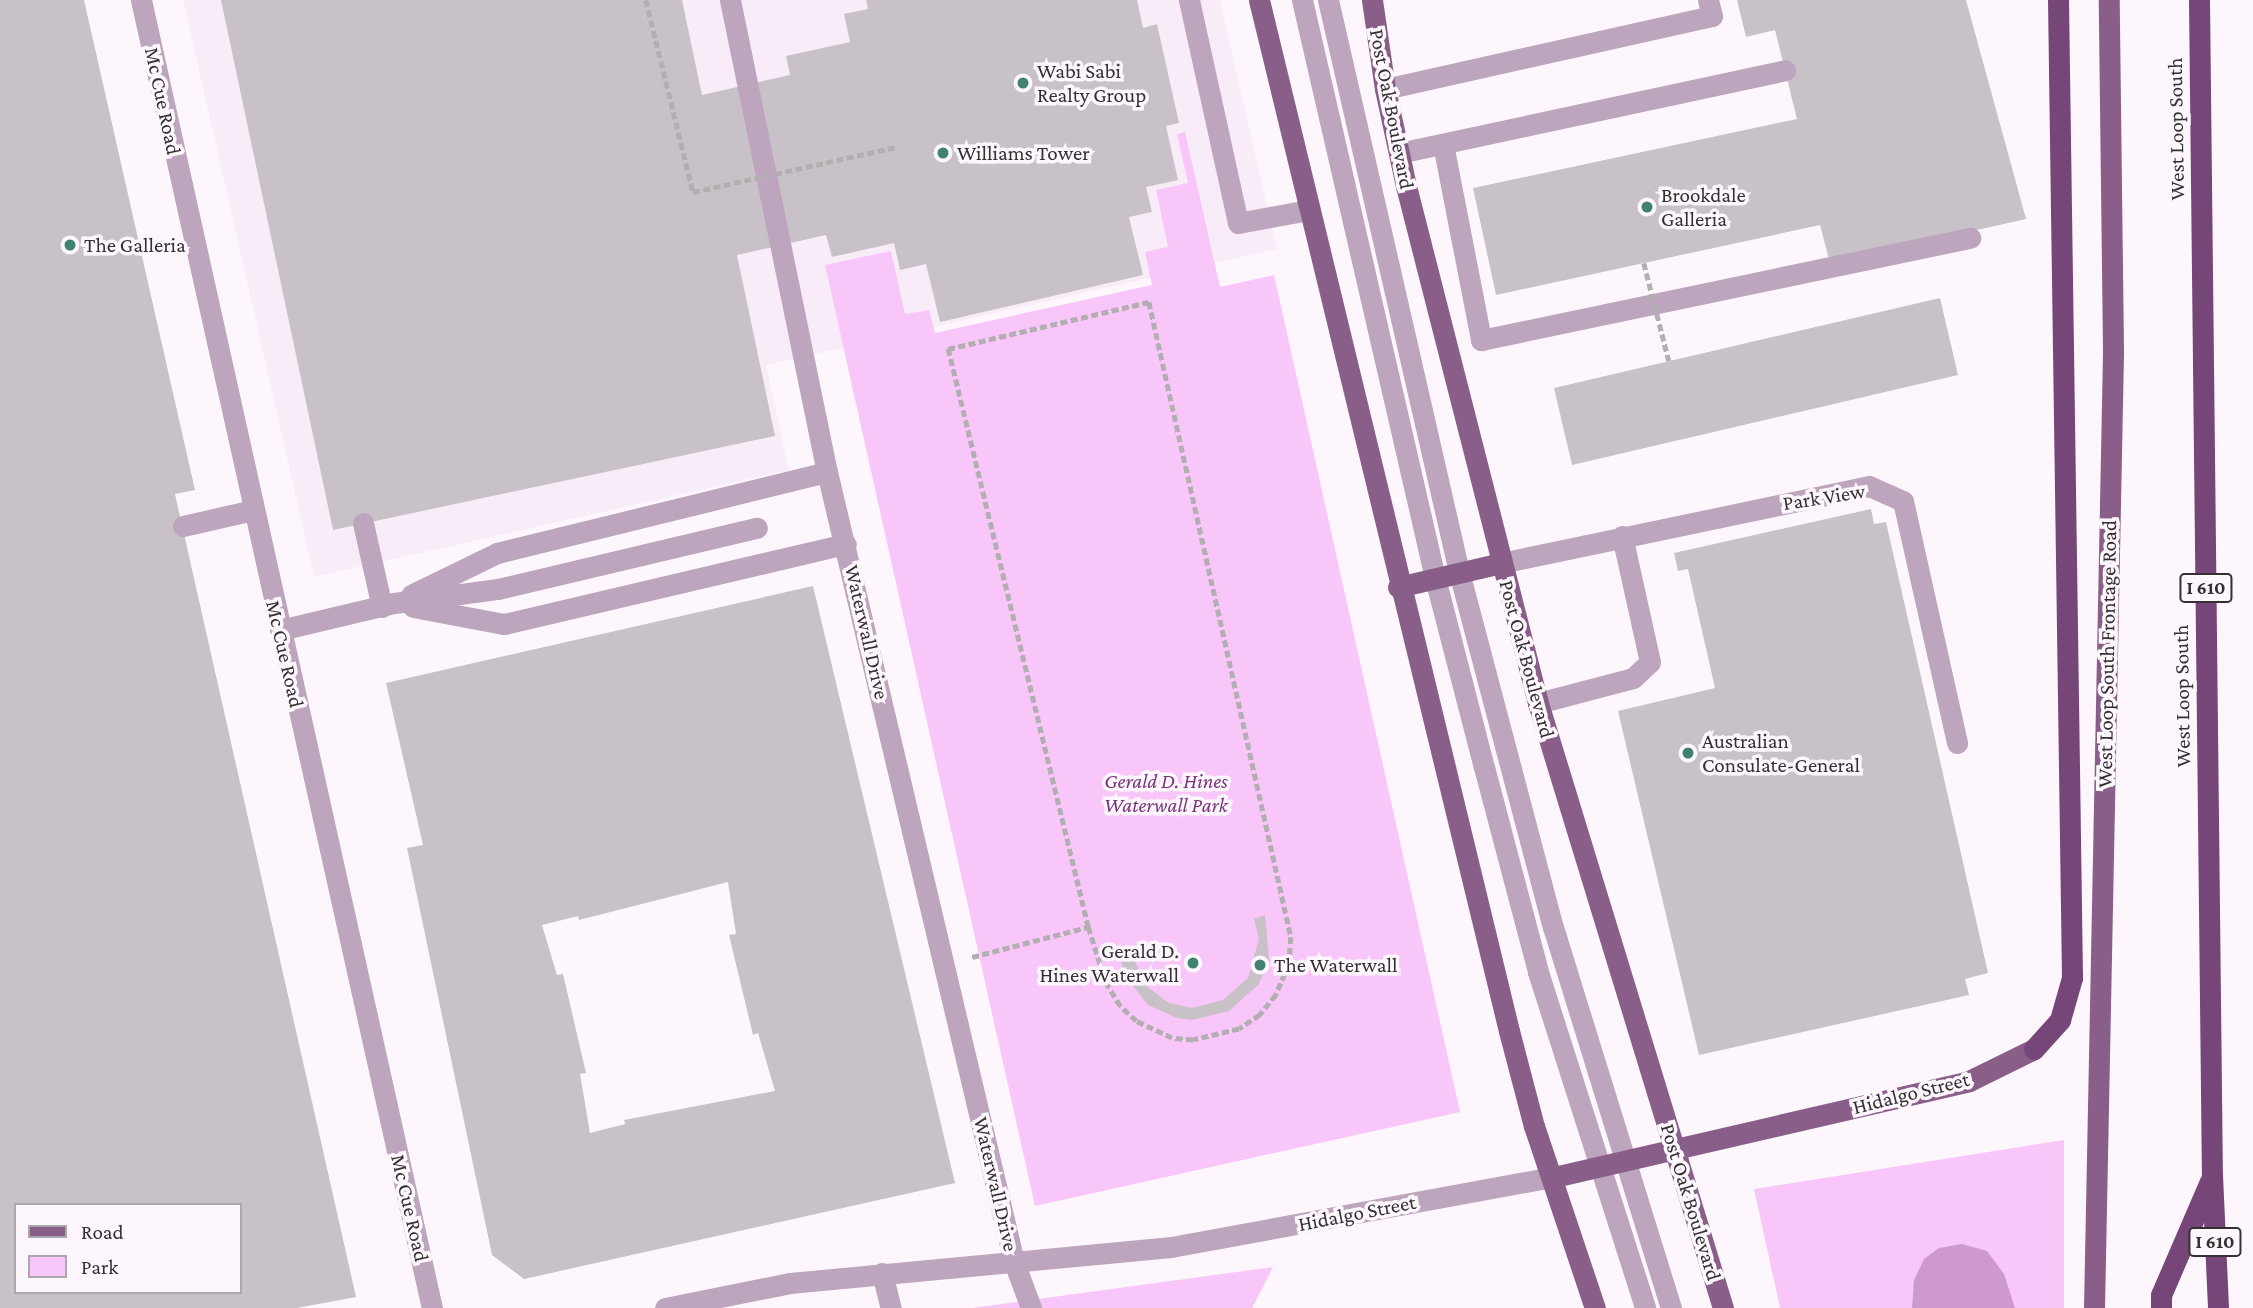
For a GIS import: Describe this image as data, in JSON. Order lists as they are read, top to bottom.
{
  "streets": {
    "highway": ["West Loop South", "I 610"],
    "main road": ["Post Oak Boulevard", "West Loop South Frontage Road", "Hidalgo Street"],
    "street": ["Mc Cue Road", "Park View", "Waterwall Drive"]
  },
  "crossings": [
    ["Post Oak Boulevard", "Park View"],
    ["Post Oak Boulevard", "Hidalgo Street"],
    ["Waterwall Drive", "Hidalgo Street"]
  ],
  "parks": ["Gerald D. Hines Waterwall Park"],
  "places": [
    "Wabi Sabi Realty Group",
    "Williams Tower",
    "Brookdale Galleria",
    "The Galleria",
    "Australian Consulate-General",
    "Gerald D. Hines Waterwall",
    "The Waterwall"
  ],
  "legend": ["Road", "Park"]
}
